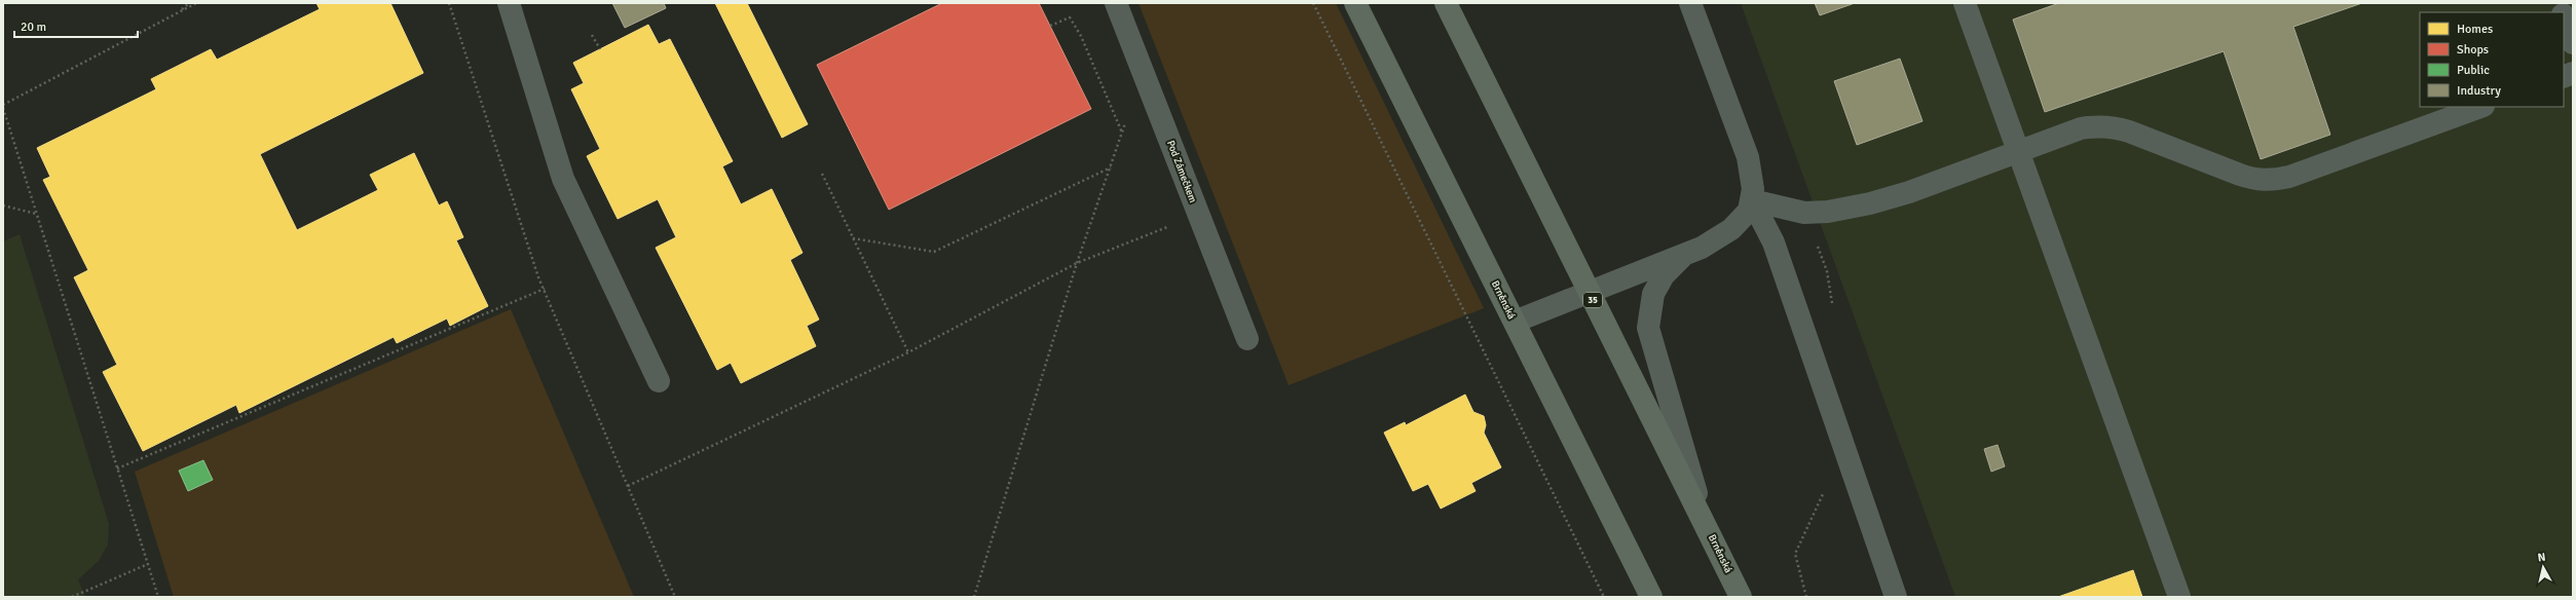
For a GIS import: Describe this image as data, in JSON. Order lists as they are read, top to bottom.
{
  "streets": {
    "main road": ["Brněnská", "35"],
    "street": ["Pod Zámečkem"]
  },
  "legend": [
    "Homes",
    "Shops",
    "Public",
    "Industry"
  ],
  "scale_bar": "20 m",
  "north": "top"
}
